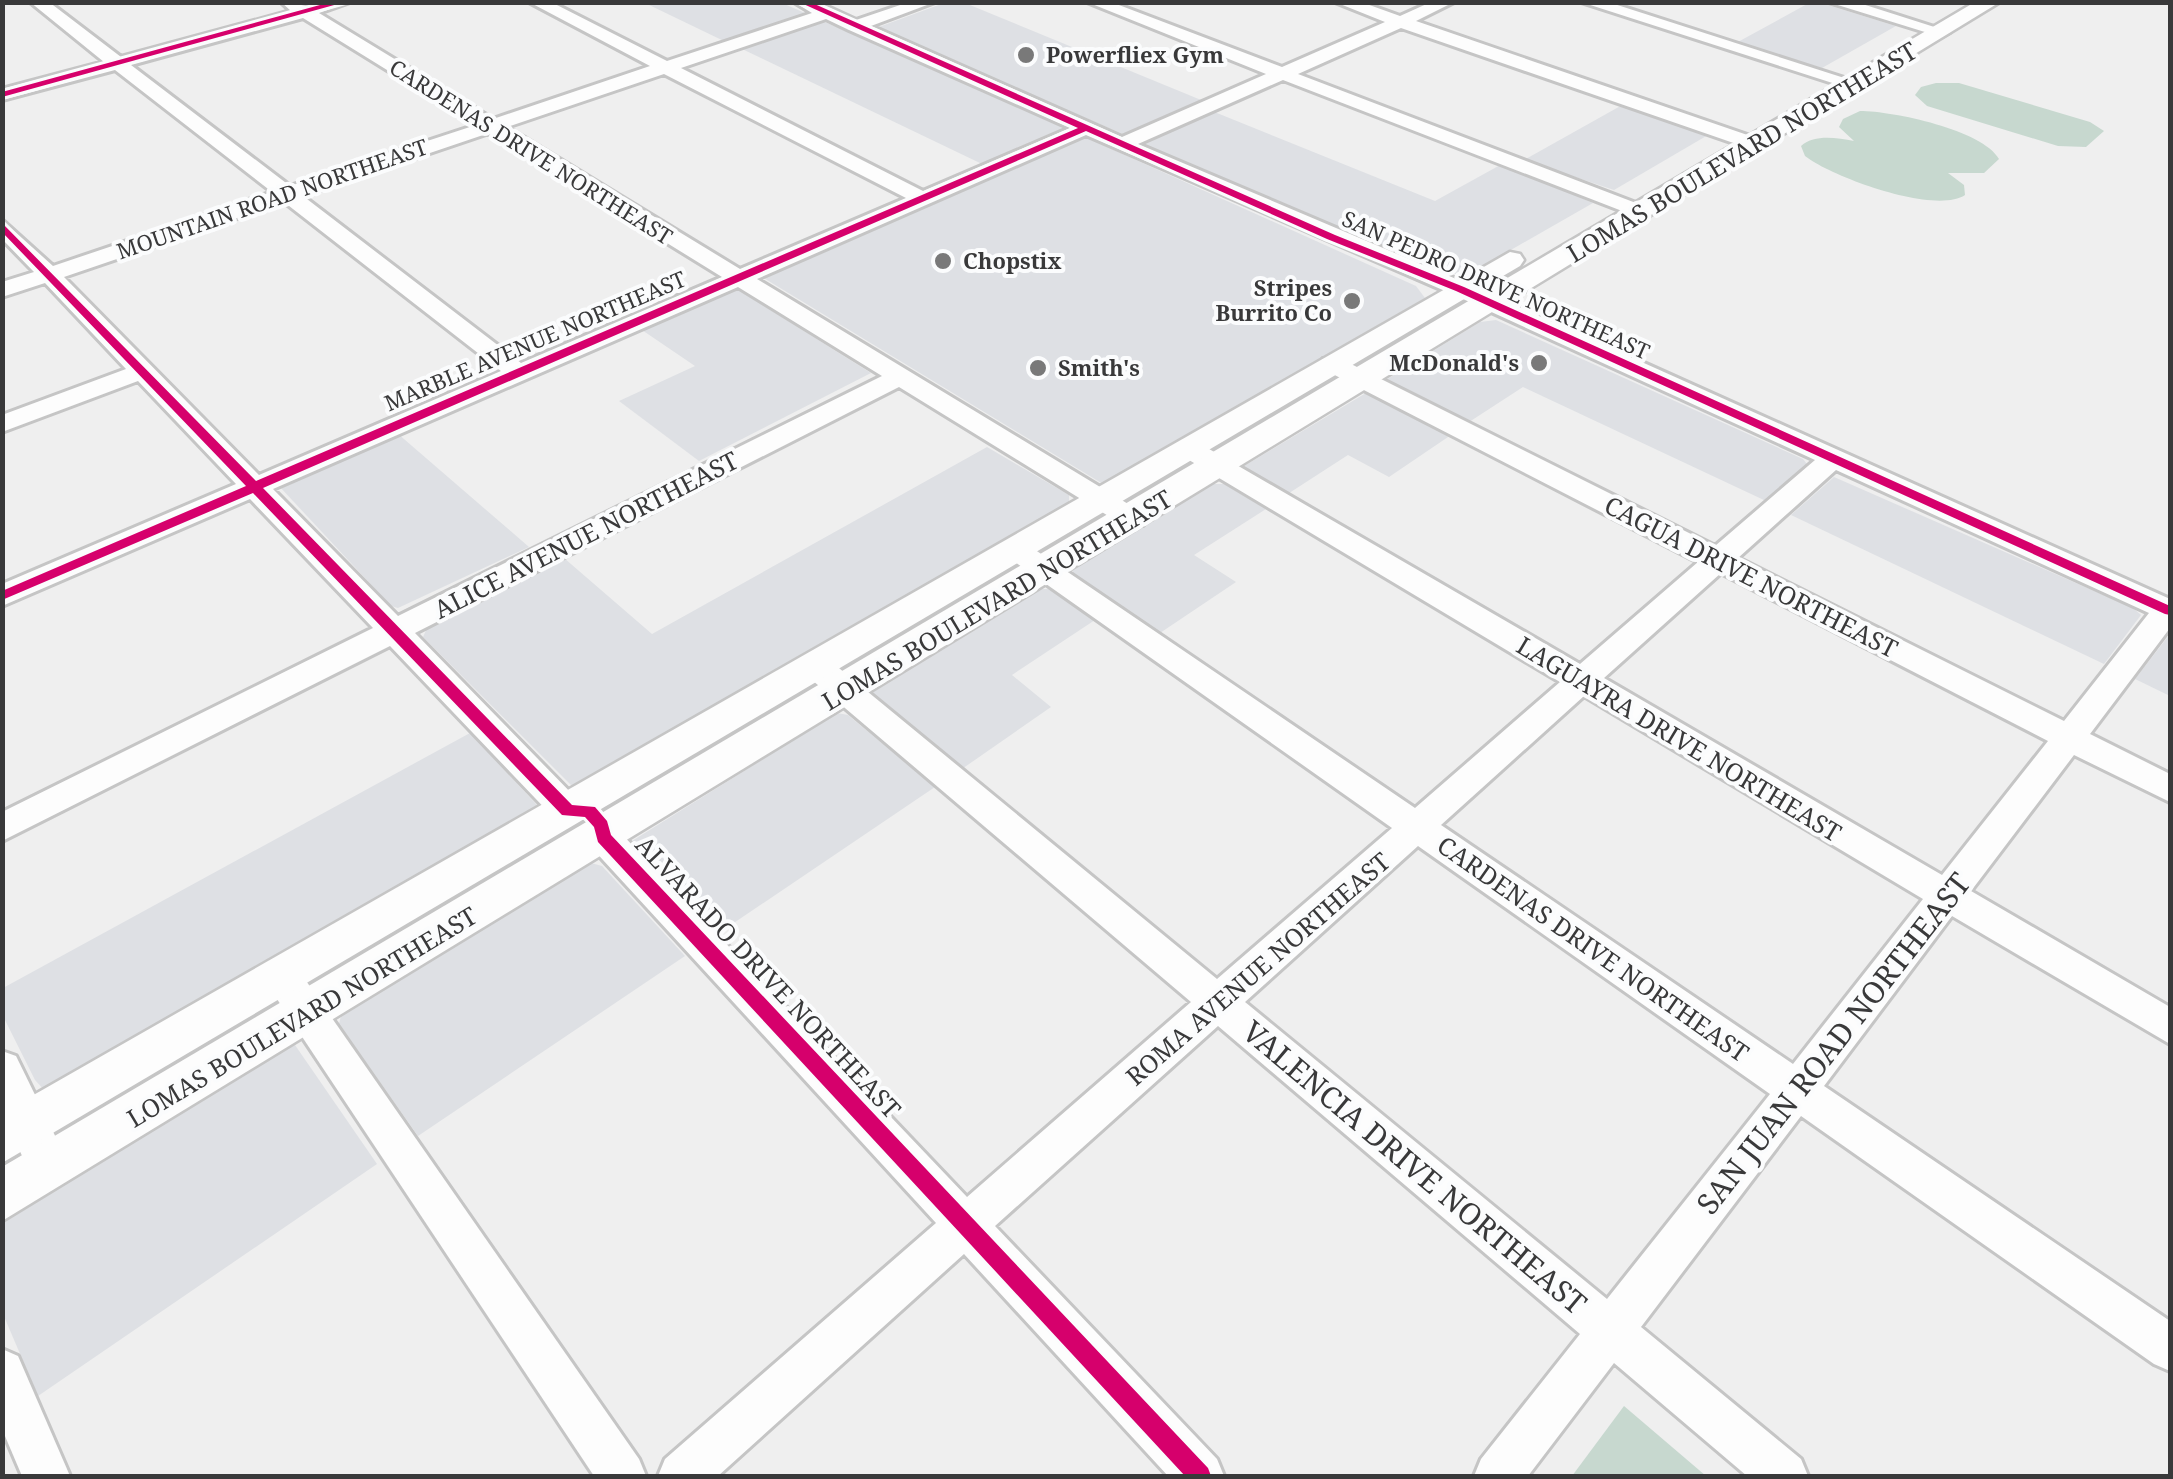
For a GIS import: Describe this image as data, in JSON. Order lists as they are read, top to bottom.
{
  "streets": {
    "main road": ["LOMAS BOULEVARD NORTHEAST"],
    "street": [
      "CARDENAS DRIVE NORTHEAST",
      "MOUNTAIN ROAD NORTHEAST",
      "SAN PEDRO DRIVE NORTHEAST",
      "MARBLE AVENUE NORTHEAST",
      "ALICE AVENUE NORTHEAST",
      "CAGUA DRIVE NORTHEAST",
      "LAGUAYRA DRIVE NORTHEAST",
      "ROMA AVENUE NORTHEAST",
      "ALVARADO DRIVE NORTHEAST",
      "SAN JUAN ROAD NORTHEAST",
      "VALENCIA DRIVE NORTHEAST"
    ]
  },
  "crossings": [
    ["CARDENAS DRIVE NORTHEAST", "LOMAS BOULEVARD NORTHEAST"],
    ["CARDENAS DRIVE NORTHEAST", "MOUNTAIN ROAD NORTHEAST"],
    ["CARDENAS DRIVE NORTHEAST", "MARBLE AVENUE NORTHEAST"],
    ["CARDENAS DRIVE NORTHEAST", "ALICE AVENUE NORTHEAST"],
    ["CARDENAS DRIVE NORTHEAST", "ROMA AVENUE NORTHEAST"],
    ["CARDENAS DRIVE NORTHEAST", "SAN JUAN ROAD NORTHEAST"],
    ["LOMAS BOULEVARD NORTHEAST", "SAN PEDRO DRIVE NORTHEAST"],
    ["LOMAS BOULEVARD NORTHEAST", "CAGUA DRIVE NORTHEAST"],
    ["LOMAS BOULEVARD NORTHEAST", "LAGUAYRA DRIVE NORTHEAST"],
    ["LOMAS BOULEVARD NORTHEAST", "ALVARADO DRIVE NORTHEAST"],
    ["LOMAS BOULEVARD NORTHEAST", "VALENCIA DRIVE NORTHEAST"],
    ["MOUNTAIN ROAD NORTHEAST", "SAN PEDRO DRIVE NORTHEAST"],
    ["SAN PEDRO DRIVE NORTHEAST", "MARBLE AVENUE NORTHEAST"],
    ["SAN PEDRO DRIVE NORTHEAST", "ROMA AVENUE NORTHEAST"],
    ["SAN PEDRO DRIVE NORTHEAST", "SAN JUAN ROAD NORTHEAST"],
    ["CAGUA DRIVE NORTHEAST", "ROMA AVENUE NORTHEAST"],
    ["CAGUA DRIVE NORTHEAST", "SAN JUAN ROAD NORTHEAST"],
    ["LAGUAYRA DRIVE NORTHEAST", "ROMA AVENUE NORTHEAST"],
    ["LAGUAYRA DRIVE NORTHEAST", "SAN JUAN ROAD NORTHEAST"],
    ["ROMA AVENUE NORTHEAST", "ALVARADO DRIVE NORTHEAST"],
    ["ROMA AVENUE NORTHEAST", "VALENCIA DRIVE NORTHEAST"],
    ["SAN JUAN ROAD NORTHEAST", "VALENCIA DRIVE NORTHEAST"]
  ],
  "places": [
    "Powerfliex Gym",
    "Chopstix",
    "Stripes Burrito Co",
    "McDonald's",
    "Smith's"
  ]
}
